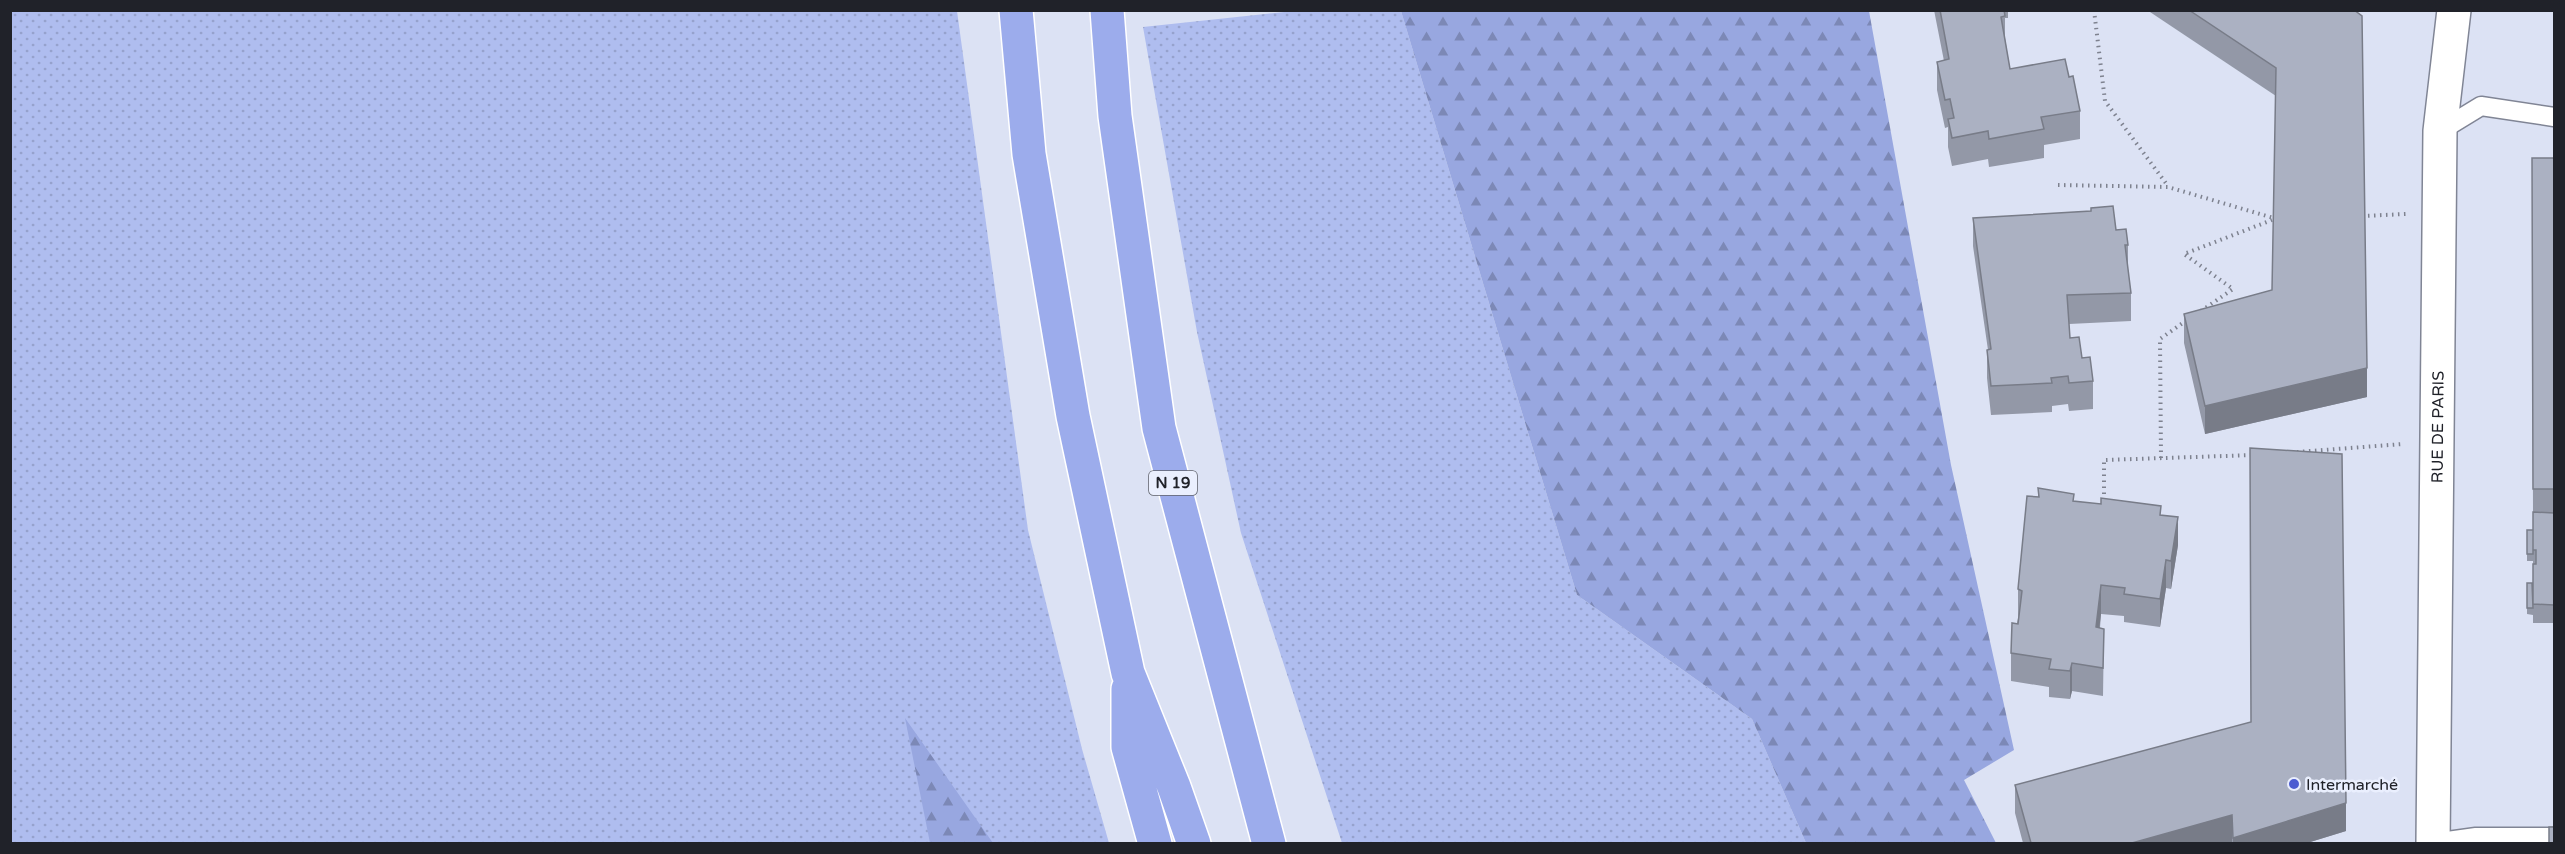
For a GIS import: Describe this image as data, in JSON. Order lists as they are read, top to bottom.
{
  "streets": {
    "highway": ["N 19"],
    "street": ["RUE DE PARIS"]
  },
  "places": ["Intermarché"]
}
